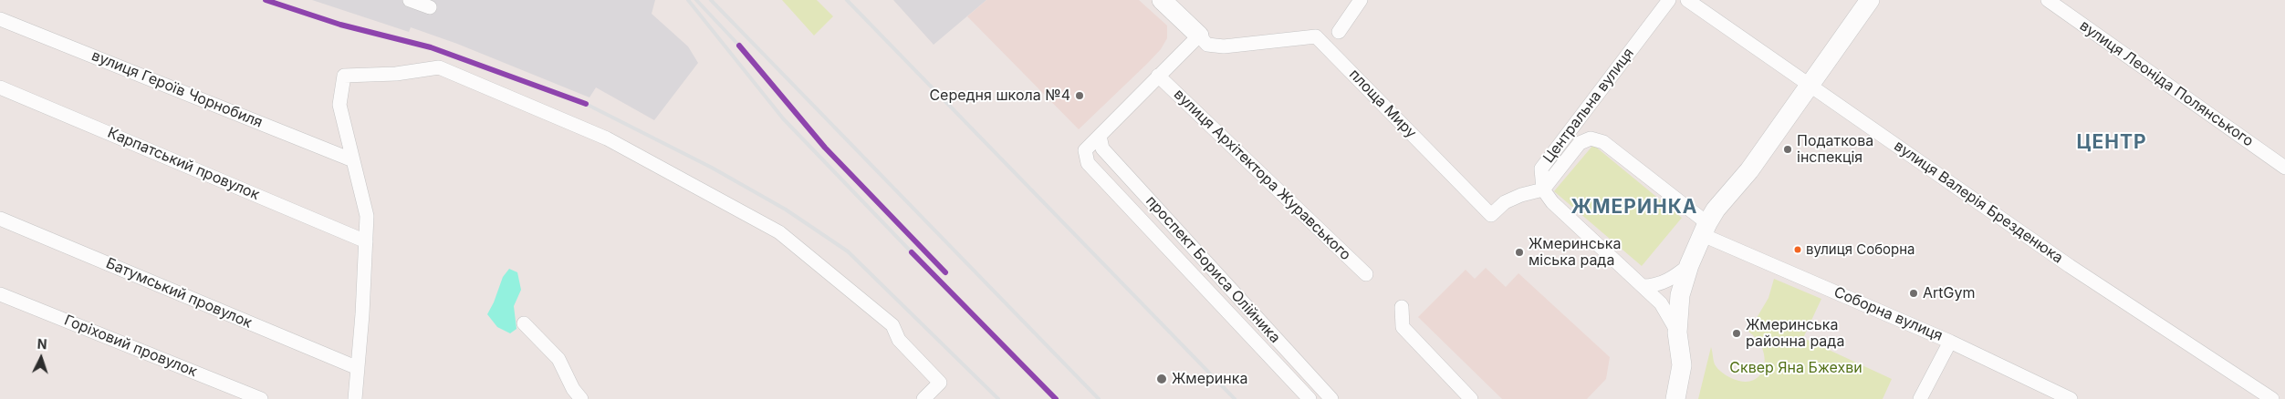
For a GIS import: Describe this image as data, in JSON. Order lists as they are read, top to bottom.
{
  "streets": {
    "street": [
      "вулиця Леоніда Полянського",
      "вулиця Героїв Чорнобиля",
      "площа Миру",
      "Центральна вулиця",
      "Карпатський провулок",
      "вулиця Архітектора Журавського",
      "вулиця Валерія Брезденюка",
      "проспект Бориса Олійника",
      "Батумський провулок",
      "Соборна вулиця",
      "Горіховий провулок"
    ]
  },
  "crossings": [
    ["площа Миру", "Центральна вулиця"],
    ["площа Миру", "Соборна вулиця"],
    ["Центральна вулиця", "Соборна вулиця"]
  ],
  "districts": ["ЦЕНТР", "ЖМЕРИНКА"],
  "parks": ["Сквер Яна Бжехви"],
  "places": [
    "Середня школа №4",
    "Податкова інспекція",
    "вулиця Соборна",
    "Жмеринська міська рада",
    "ArtGym",
    "Жмеринська районна рада",
    "Жмеринка"
  ],
  "north": "top"
}
